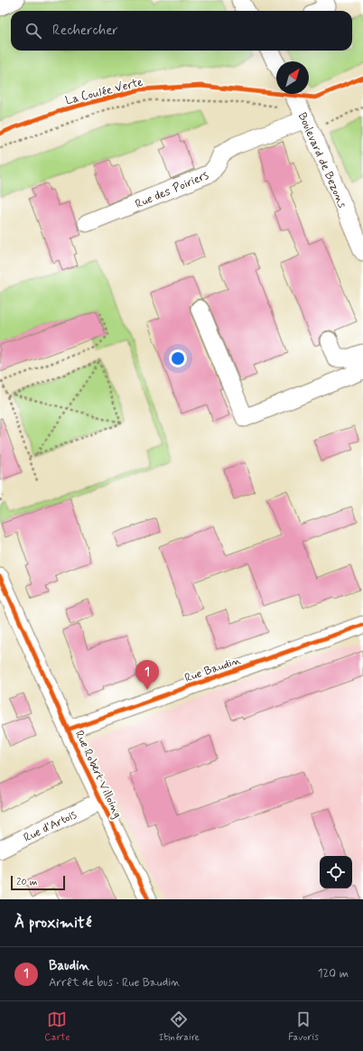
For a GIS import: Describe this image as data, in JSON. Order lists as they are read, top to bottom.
{
  "streets": {
    "street": [
      "Boulevard de Bezons",
      "Rue des Poiriers",
      "Rue Baudin",
      "Rue Robert Villoing",
      "Rue d'Artois"
    ],
    "cycle path": ["La Coulée Verte"]
  },
  "crossings": [
    ["Boulevard de Bezons", "Rue des Poiriers"],
    ["Rue Baudin", "Rue Robert Villoing"],
    ["Rue Robert Villoing", "Rue d'Artois"]
  ],
  "scale_bar": "20 m",
  "north": "top right",
  "page": {
    "search": "Rechercher",
    "pins": "1",
    "scale": "20 m",
    "heading": "À proximité",
    "list": [
      {
        "mark": "1",
        "name": "Baudin",
        "note": "Arrêt de bus · Rue Baudin",
        "value": "120 m"
      }
    ],
    "nav": ["Carte", "Itinéraire", "Favoris"]
  }
}
